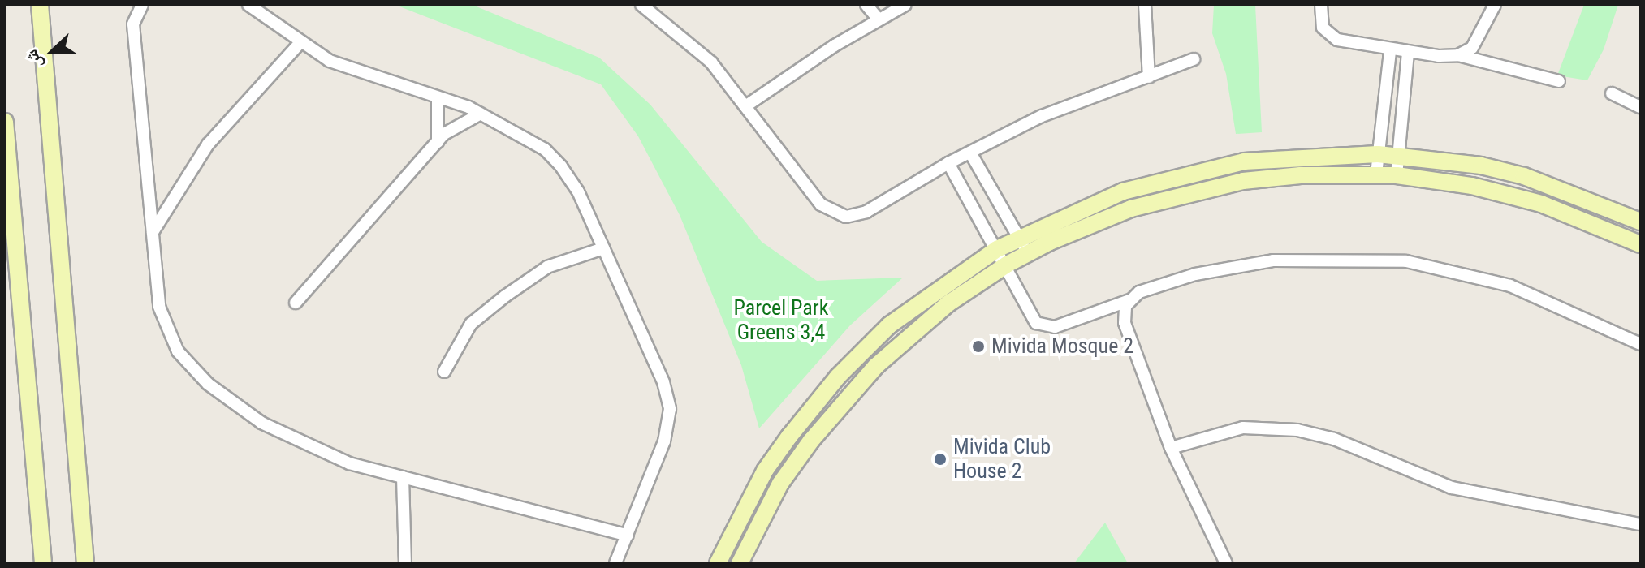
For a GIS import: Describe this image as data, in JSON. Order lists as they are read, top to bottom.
{
  "parks": ["Parcel Park Greens 3,4"],
  "places": ["Mivida Mosque 2", "Mivida Club House 2"],
  "north": "left"
}
